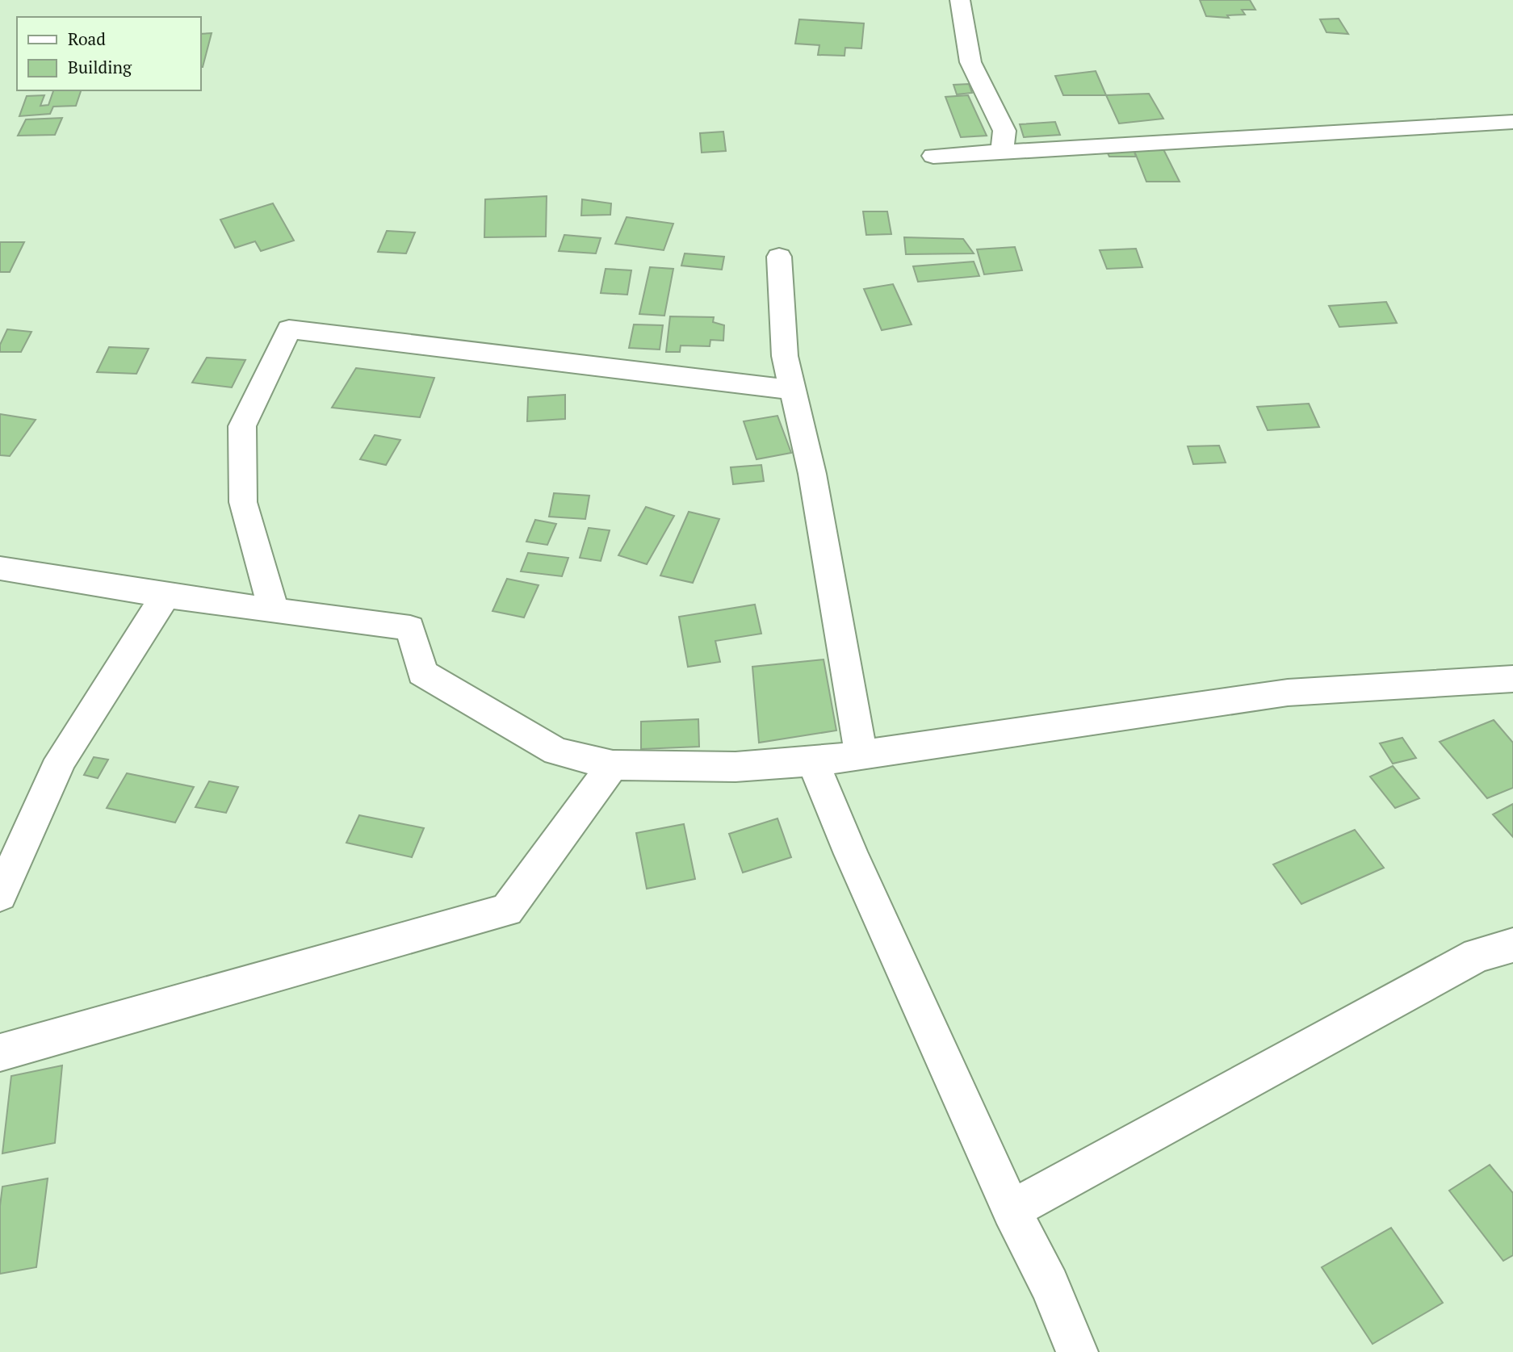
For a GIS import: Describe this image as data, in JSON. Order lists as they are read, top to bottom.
{
  "legend": ["Road", "Building"]
}
